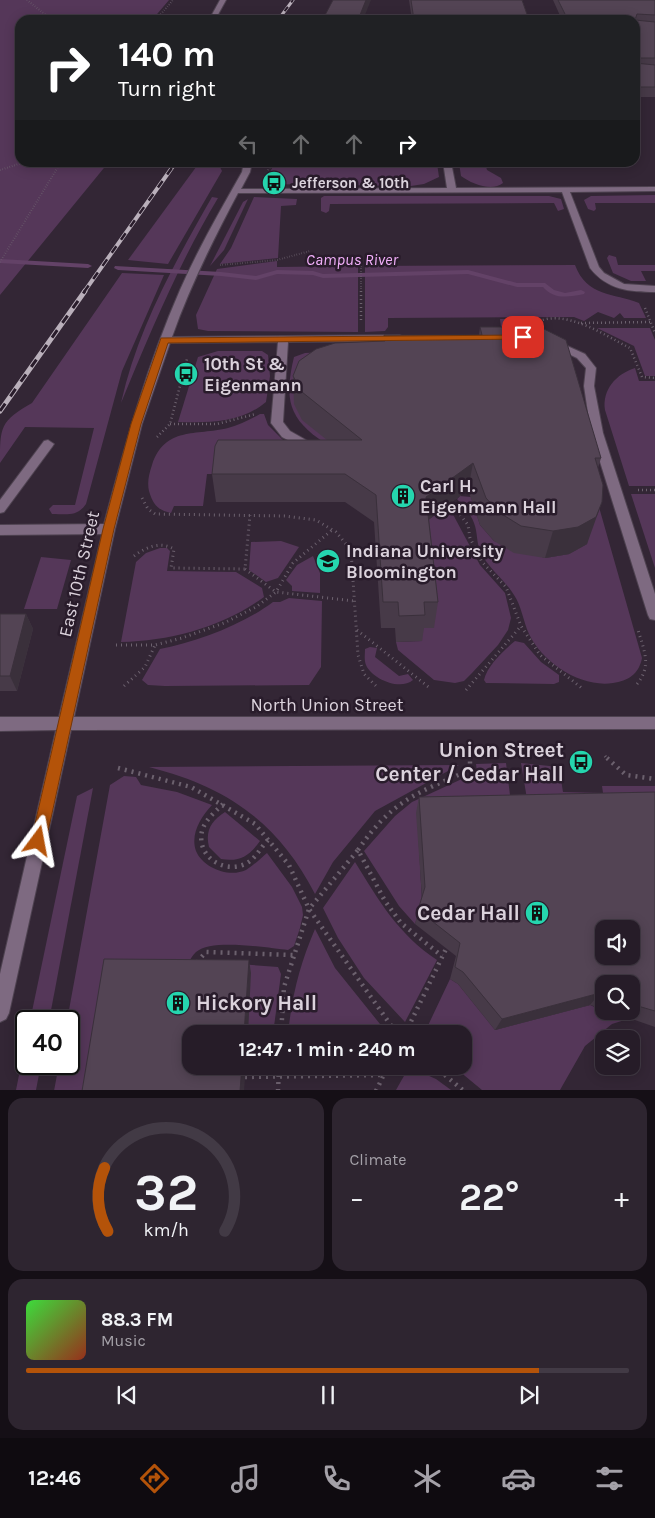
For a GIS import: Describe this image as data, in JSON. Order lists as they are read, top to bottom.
{
  "streets": {
    "street": ["East 10th Street", "North Union Street"]
  },
  "crossings": [
    ["East 10th Street", "North Union Street"]
  ],
  "water": ["Campus River"],
  "places": {
    "bus stop": ["Jefferson & 10th", "10th St & Eigenmann", "Union Street Center / Cedar Hall"],
    "building": ["Carl H. Eigenmann Hall", "Cedar Hall", "Hickory Hall"],
    "school or university": ["Indiana University Bloomington"]
  },
  "page": {
    "turn": ["140 m", "Turn right"],
    "limit": "40",
    "trip": "12:47 · 1 min · 240 m",
    "tile": "Climate",
    "heat": ["−", "22°", "+"],
    "song": ["88.3 FM", "Music"],
    "tabs": "12:46",
    "gauge": ["32", "km/h"]
  }
}
